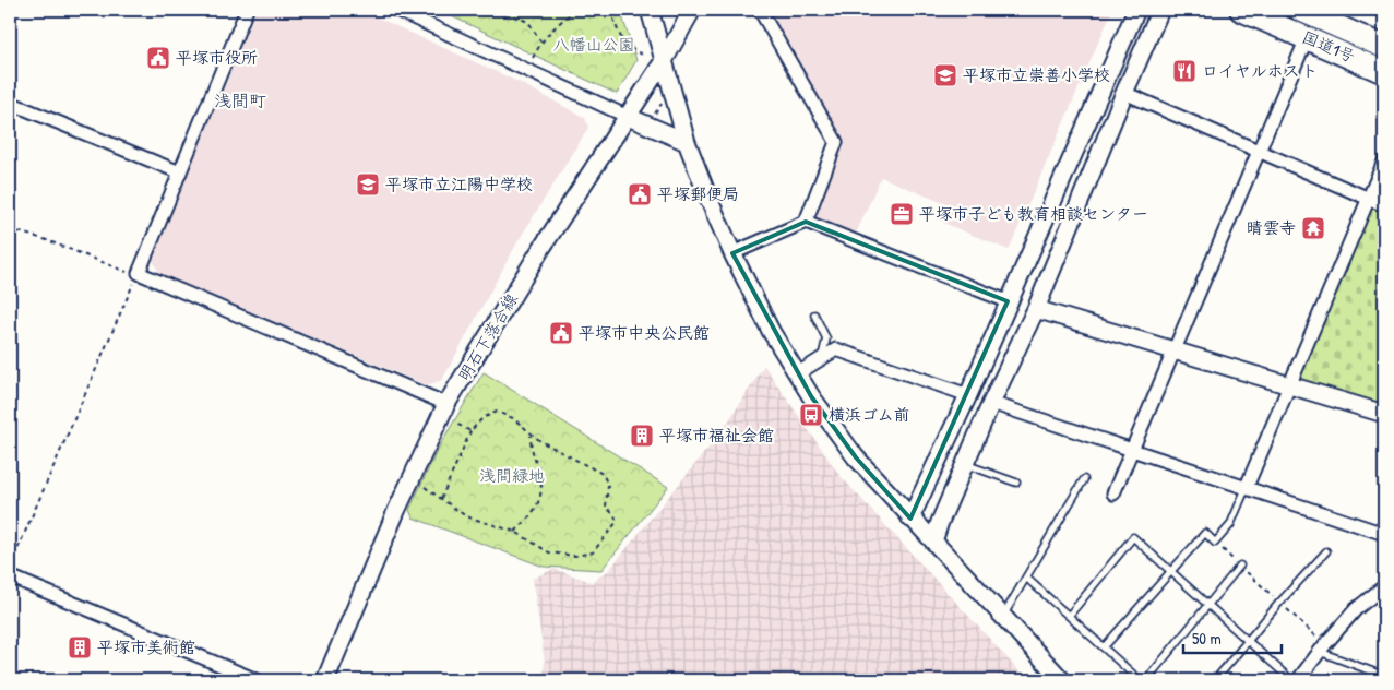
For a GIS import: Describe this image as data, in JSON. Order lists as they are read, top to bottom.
{
  "streets": {
    "highway": ["国道1号"],
    "street": ["明石下落合線"]
  },
  "districts": ["浅間町"],
  "parks": ["八幡山公園", "浅間緑地"],
  "places": {
    "public building": ["平塚市役所", "平塚郵便局", "平塚市中央公民館"],
    "restaurant": ["ロイヤルホスト"],
    "school or university": ["平塚市立崇善小学校", "平塚市立江陽中学校"],
    "office": ["平塚市子ども教育相談センター"],
    "temple": ["晴雲寺"],
    "bus stop": ["横浜ゴム前"],
    "building": ["平塚市福祉会館", "平塚市美術館"]
  },
  "scale_bar": "50 m"
}
